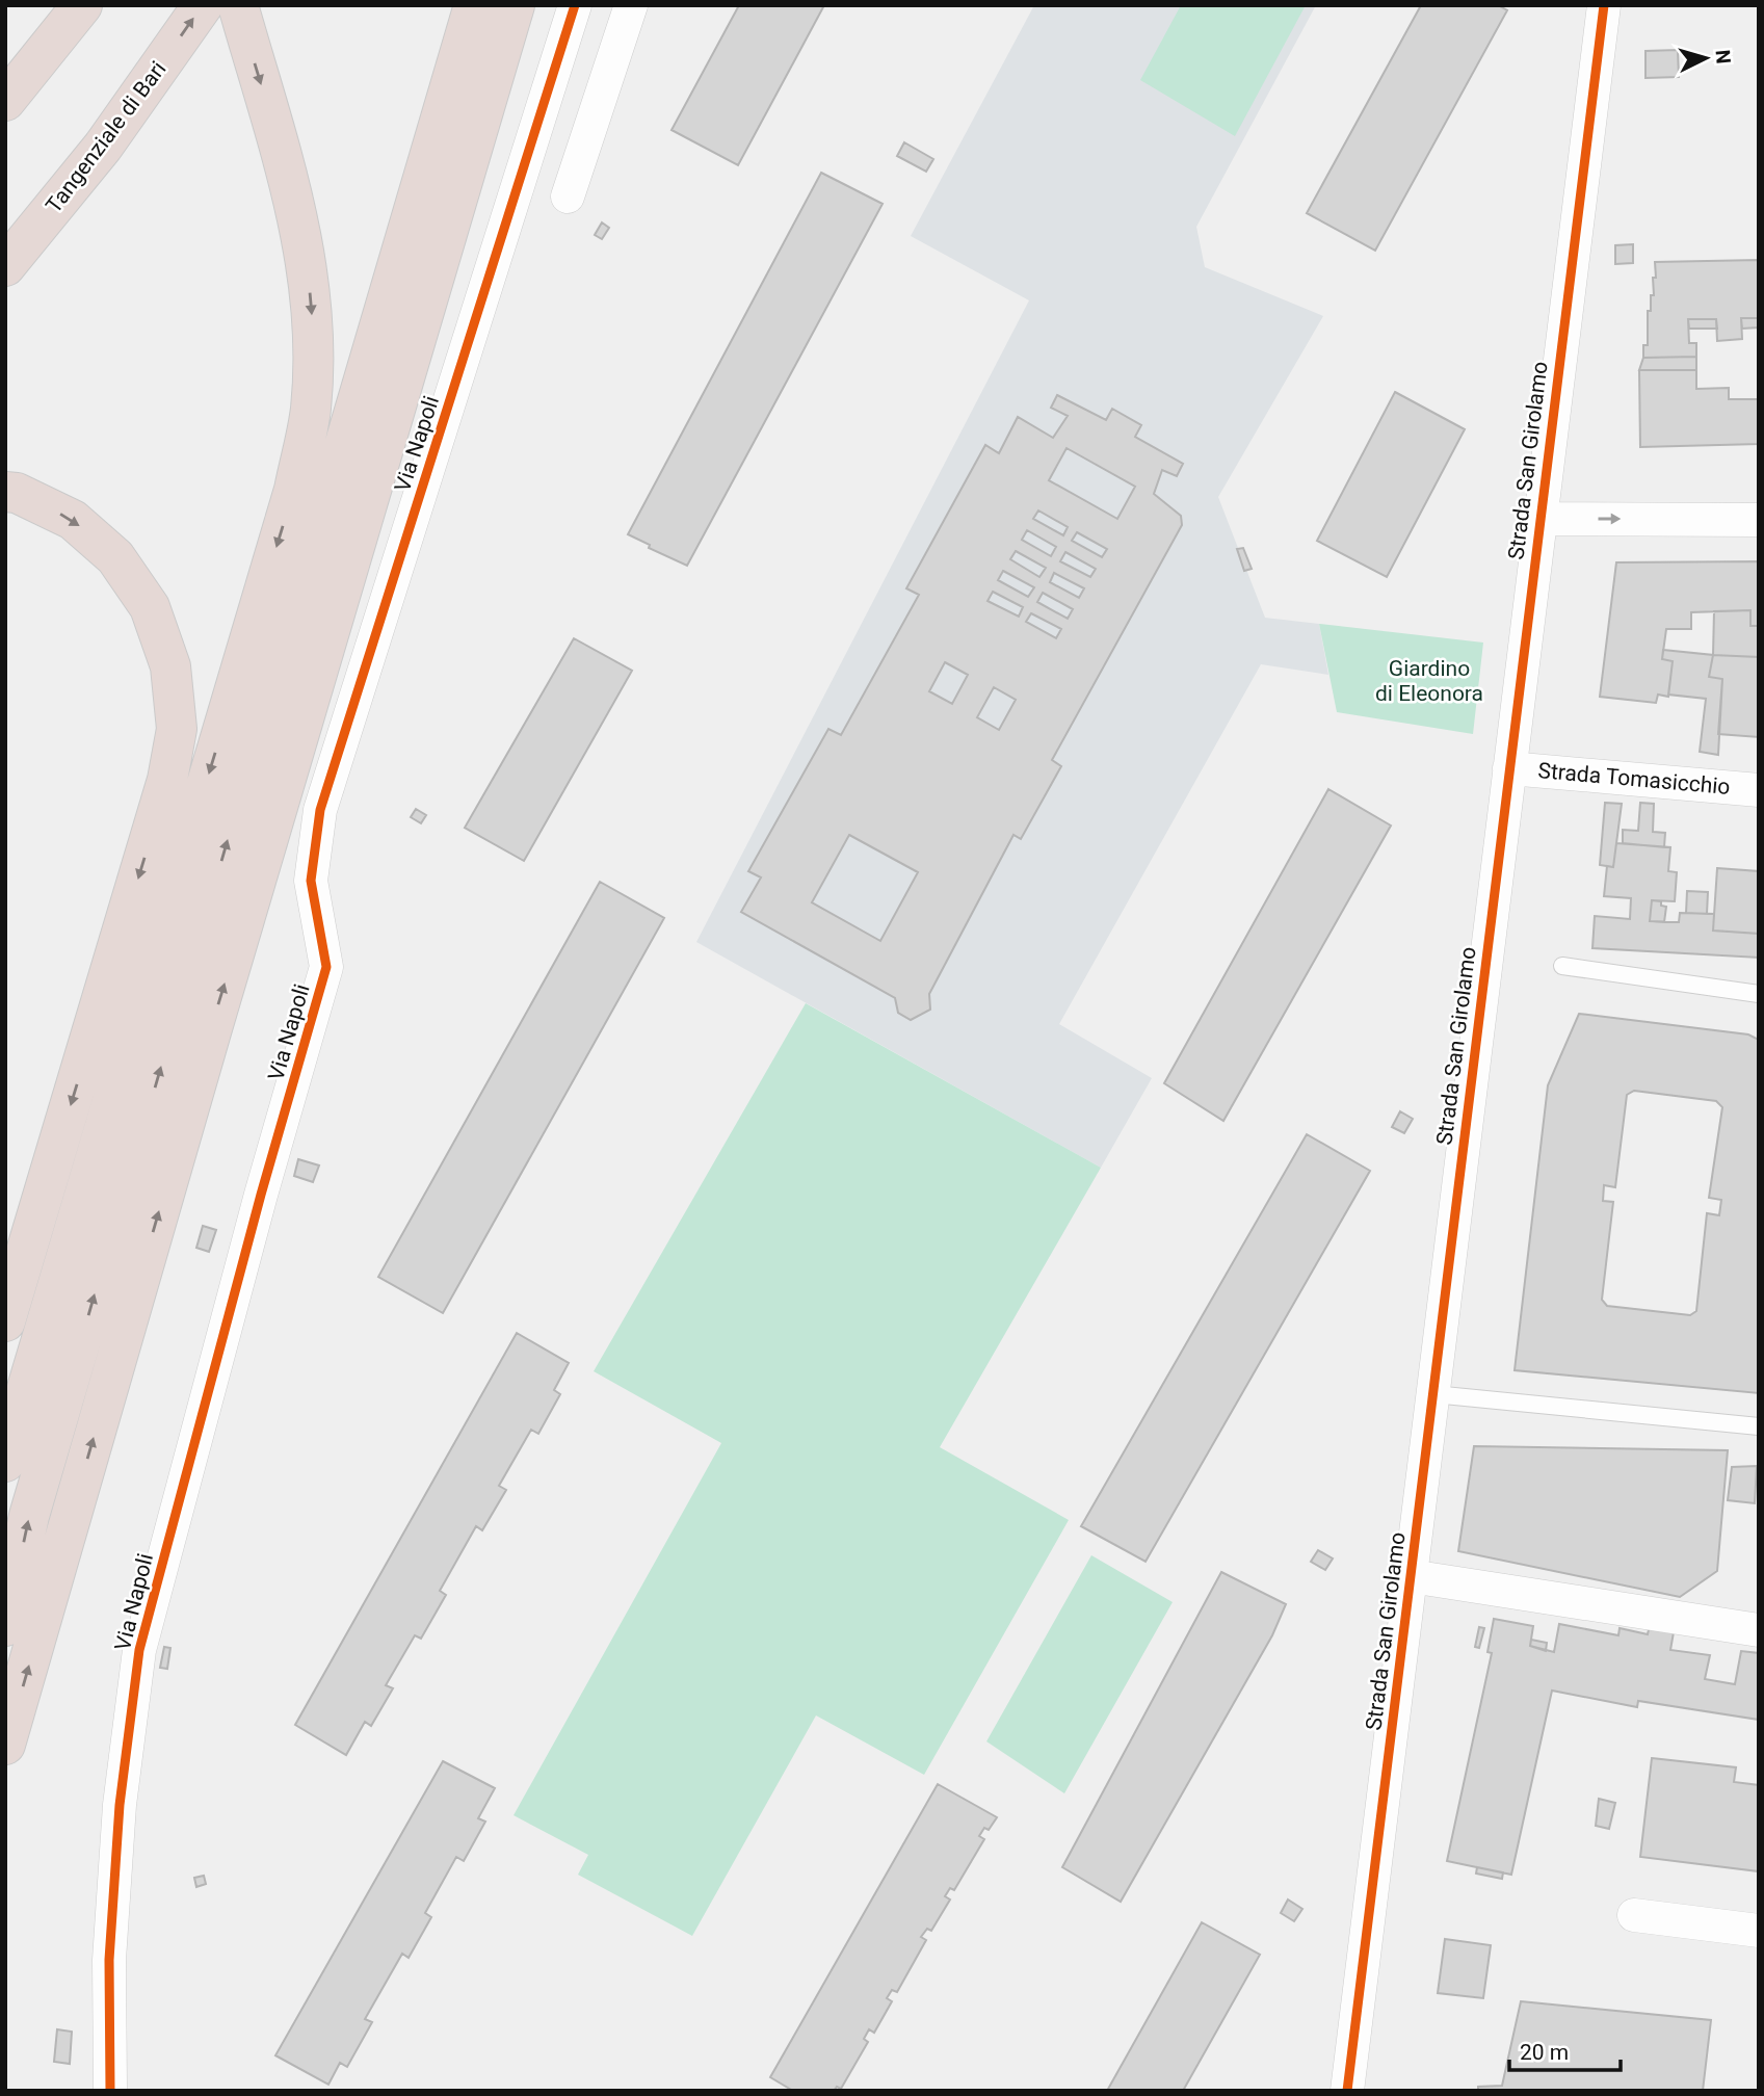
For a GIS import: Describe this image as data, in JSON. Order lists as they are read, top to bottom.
{
  "streets": {
    "highway": ["Tangenziale di Bari"],
    "street": ["Via Napoli", "Strada San Girolamo", "Strada Tomasicchio"]
  },
  "crossings": [
    ["Strada San Girolamo", "Strada Tomasicchio"]
  ],
  "parks": ["Giardino di Eleonora"],
  "scale_bar": "20 m",
  "north": "right"
}
